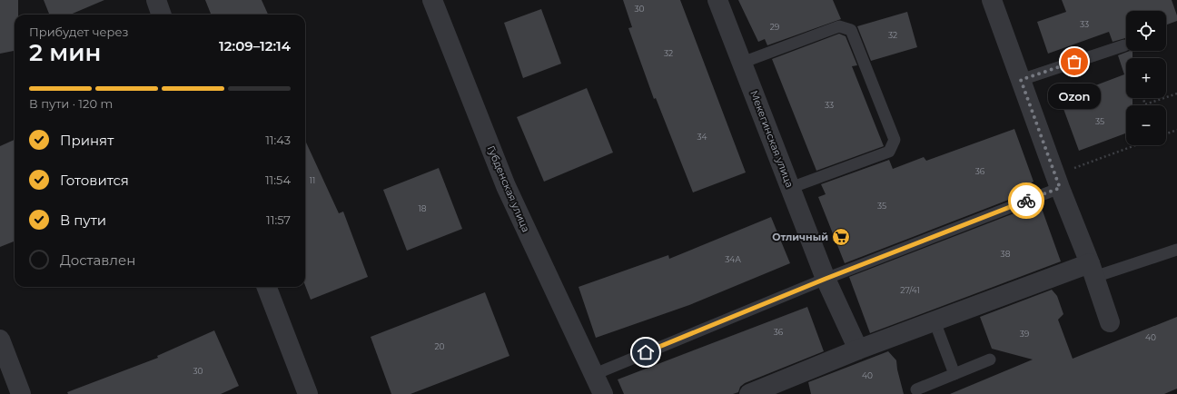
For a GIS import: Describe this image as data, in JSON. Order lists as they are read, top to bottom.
{
  "streets": {
    "street": ["Мекегинская улица", "Губденская улица"]
  },
  "places": {
    "other": ["Ozon"],
    "supermarket": ["Отличный"]
  },
  "house_numbers": [
    "30",
    "33",
    "29",
    "32",
    "32",
    "33",
    "35",
    "34",
    "36",
    "11",
    "35",
    "18",
    "38",
    "34А",
    "27/41",
    "36",
    "39",
    "40",
    "20",
    "30",
    "40"
  ],
  "page": {
    "map_buttons": ["+", "−"],
    "heading": ["2 мин", "Прибудет через", "12:09–12:14"],
    "bar": "В пути · 120 m",
    "bubble": "Ozon",
    "list": [
      ["Принят", "11:43"],
      ["Готовится", "11:54"],
      ["В пути", "11:57"],
      "Доставлен"
    ]
  }
}
